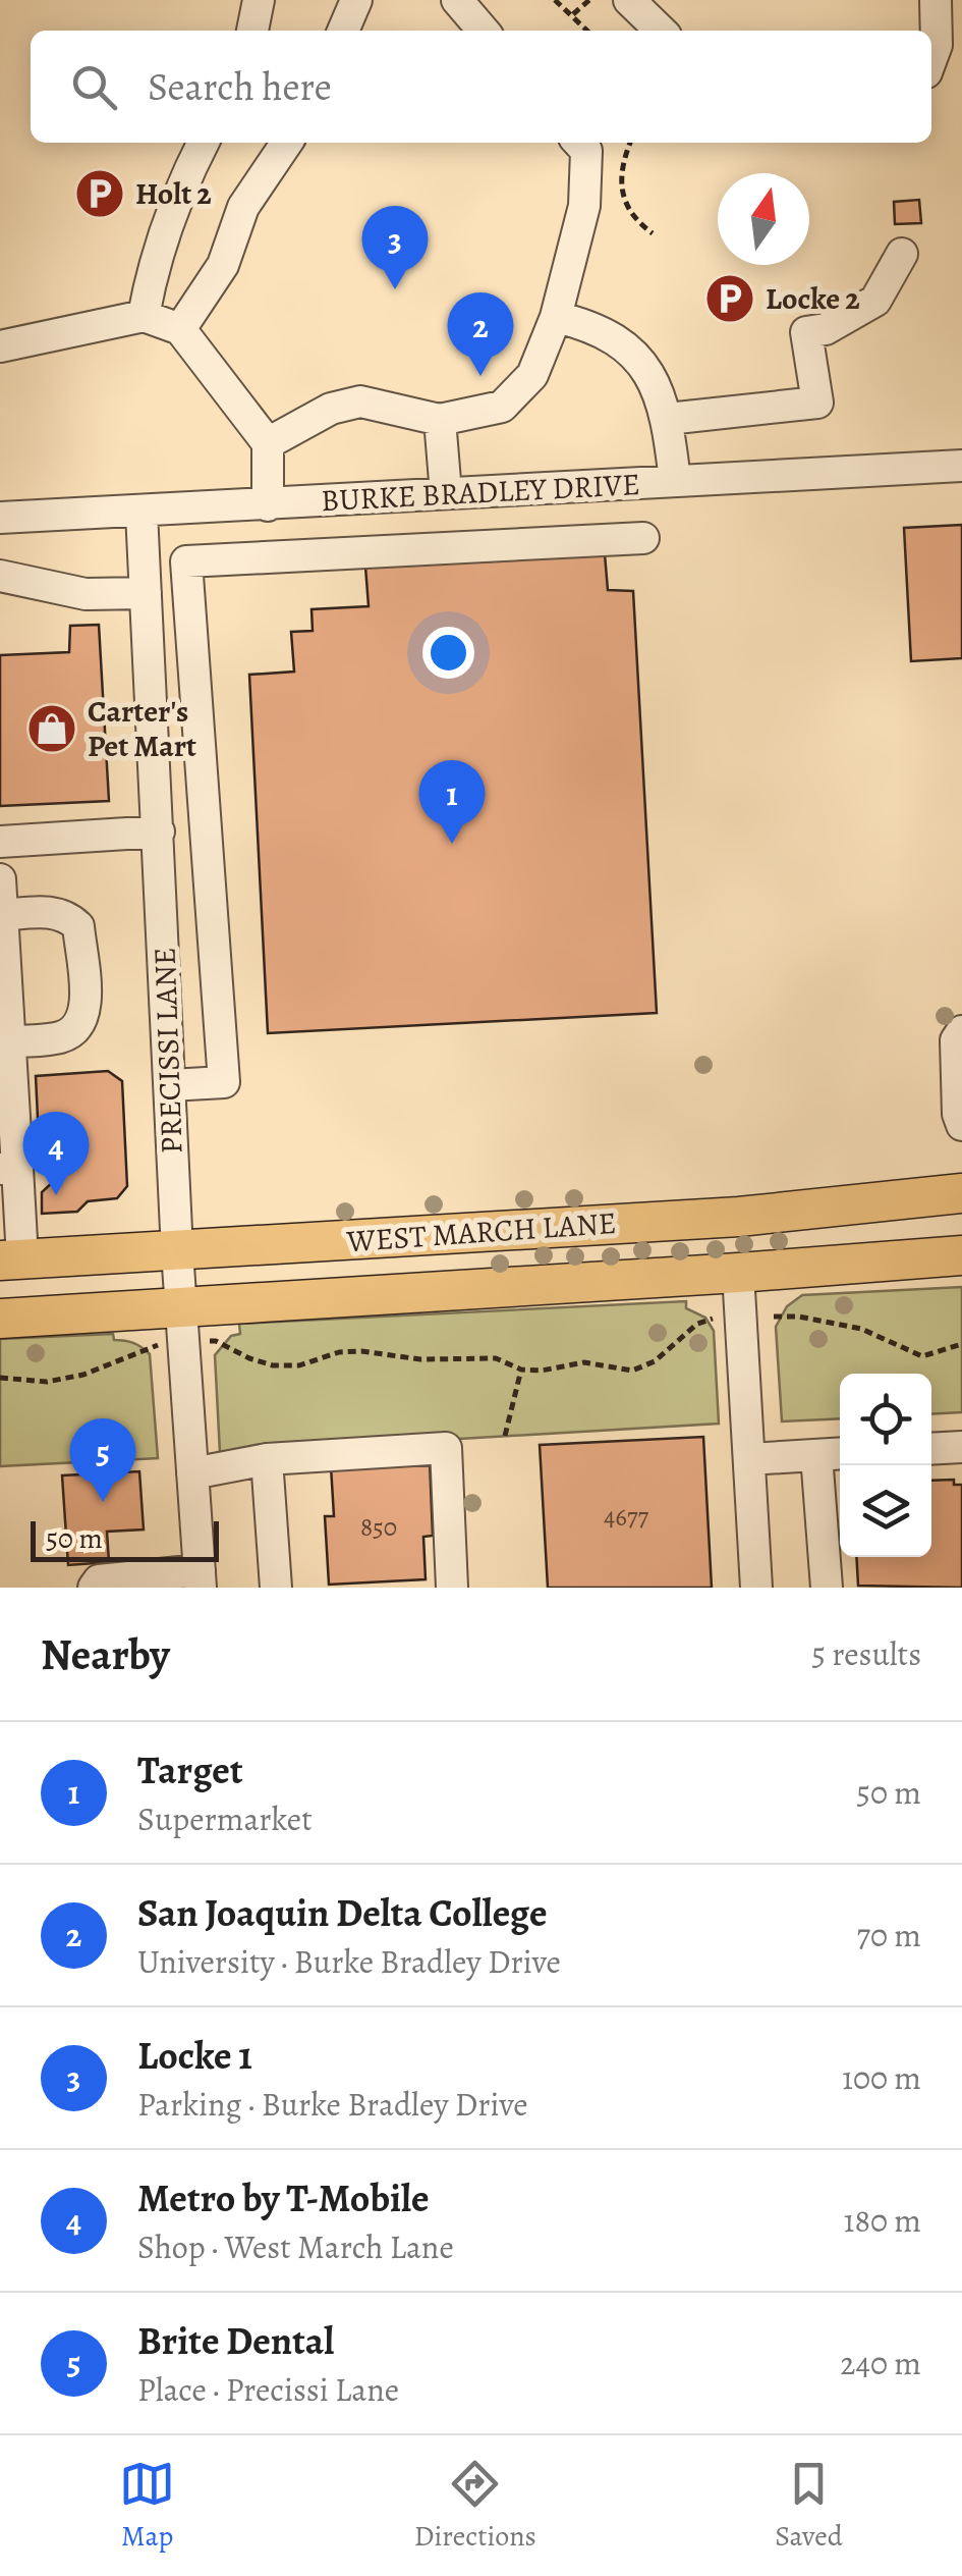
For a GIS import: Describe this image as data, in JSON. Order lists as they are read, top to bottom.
{
  "streets": {
    "main road": ["WEST MARCH LANE"],
    "street": ["BURKE BRADLEY DRIVE", "PRECISSI LANE"]
  },
  "crossings": [
    ["BURKE BRADLEY DRIVE", "PRECISSI LANE"],
    ["PRECISSI LANE", "WEST MARCH LANE"]
  ],
  "places": {
    "parking": ["Holt 2", "Locke 2"],
    "shop": ["Carter's Pet Mart"]
  },
  "house_numbers": ["4677", "850"],
  "scale_bar": "50 m",
  "north": "top",
  "page": {
    "search": "Search here",
    "pins": [
      "3",
      "2",
      "1",
      "4",
      "5"
    ],
    "scale": "50 m",
    "heading": ["Nearby", "5 results"],
    "list": [
      {
        "mark": "1",
        "name": "Target",
        "note": "Supermarket",
        "value": "50 m"
      },
      {
        "mark": "2",
        "name": "San Joaquin Delta College",
        "note": "University · Burke Bradley Drive",
        "value": "70 m"
      },
      {
        "mark": "3",
        "name": "Locke 1",
        "note": "Parking · Burke Bradley Drive",
        "value": "100 m"
      },
      {
        "mark": "4",
        "name": "Metro by T-Mobile",
        "note": "Shop · West March Lane",
        "value": "180 m"
      },
      {
        "mark": "5",
        "name": "Brite Dental",
        "note": "Place · Precissi Lane",
        "value": "240 m"
      }
    ],
    "nav": ["Map", "Directions", "Saved"]
  }
}
